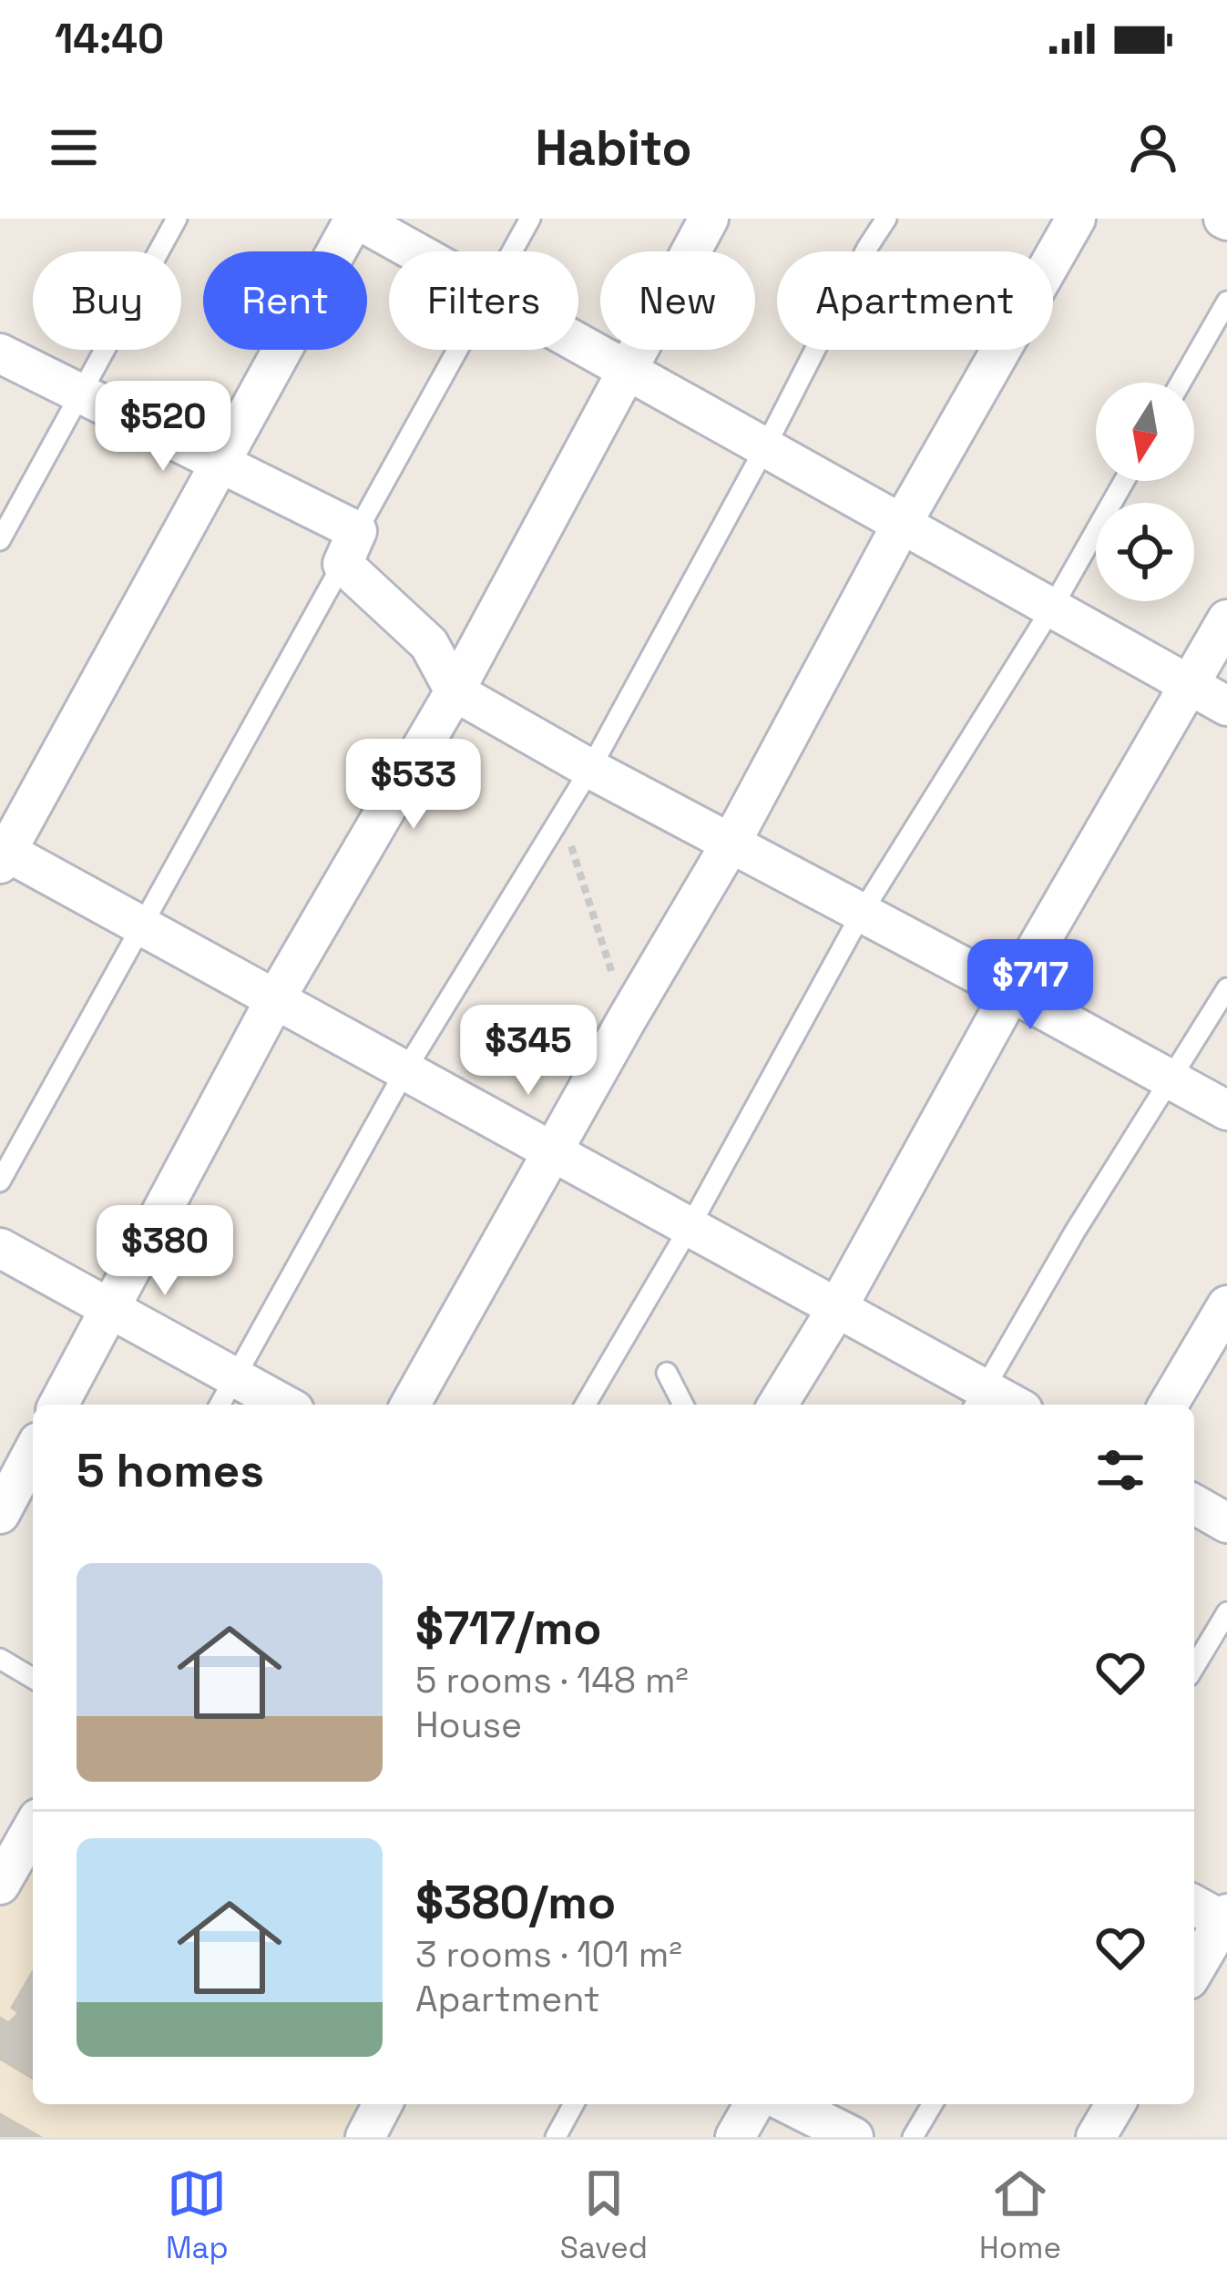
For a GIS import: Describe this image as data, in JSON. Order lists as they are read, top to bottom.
{
  "north": "bottom",
  "page": {
    "status": "14:40",
    "header": "Habito",
    "chip": [
      "Buy",
      "Rent",
      "Filters",
      "New",
      "Apartment"
    ],
    "price": [
      "$520",
      "$533",
      "$717",
      "$345",
      "$380"
    ],
    "heading": "5 homes",
    "list": [
      {
        "name": "$717/mo",
        "note": "5 rooms · 148 m² · House"
      },
      {
        "name": "$380/mo",
        "note": "3 rooms · 101 m² · Apartment"
      }
    ],
    "tabs": ["Map", "Saved", "Home"]
  }
}
